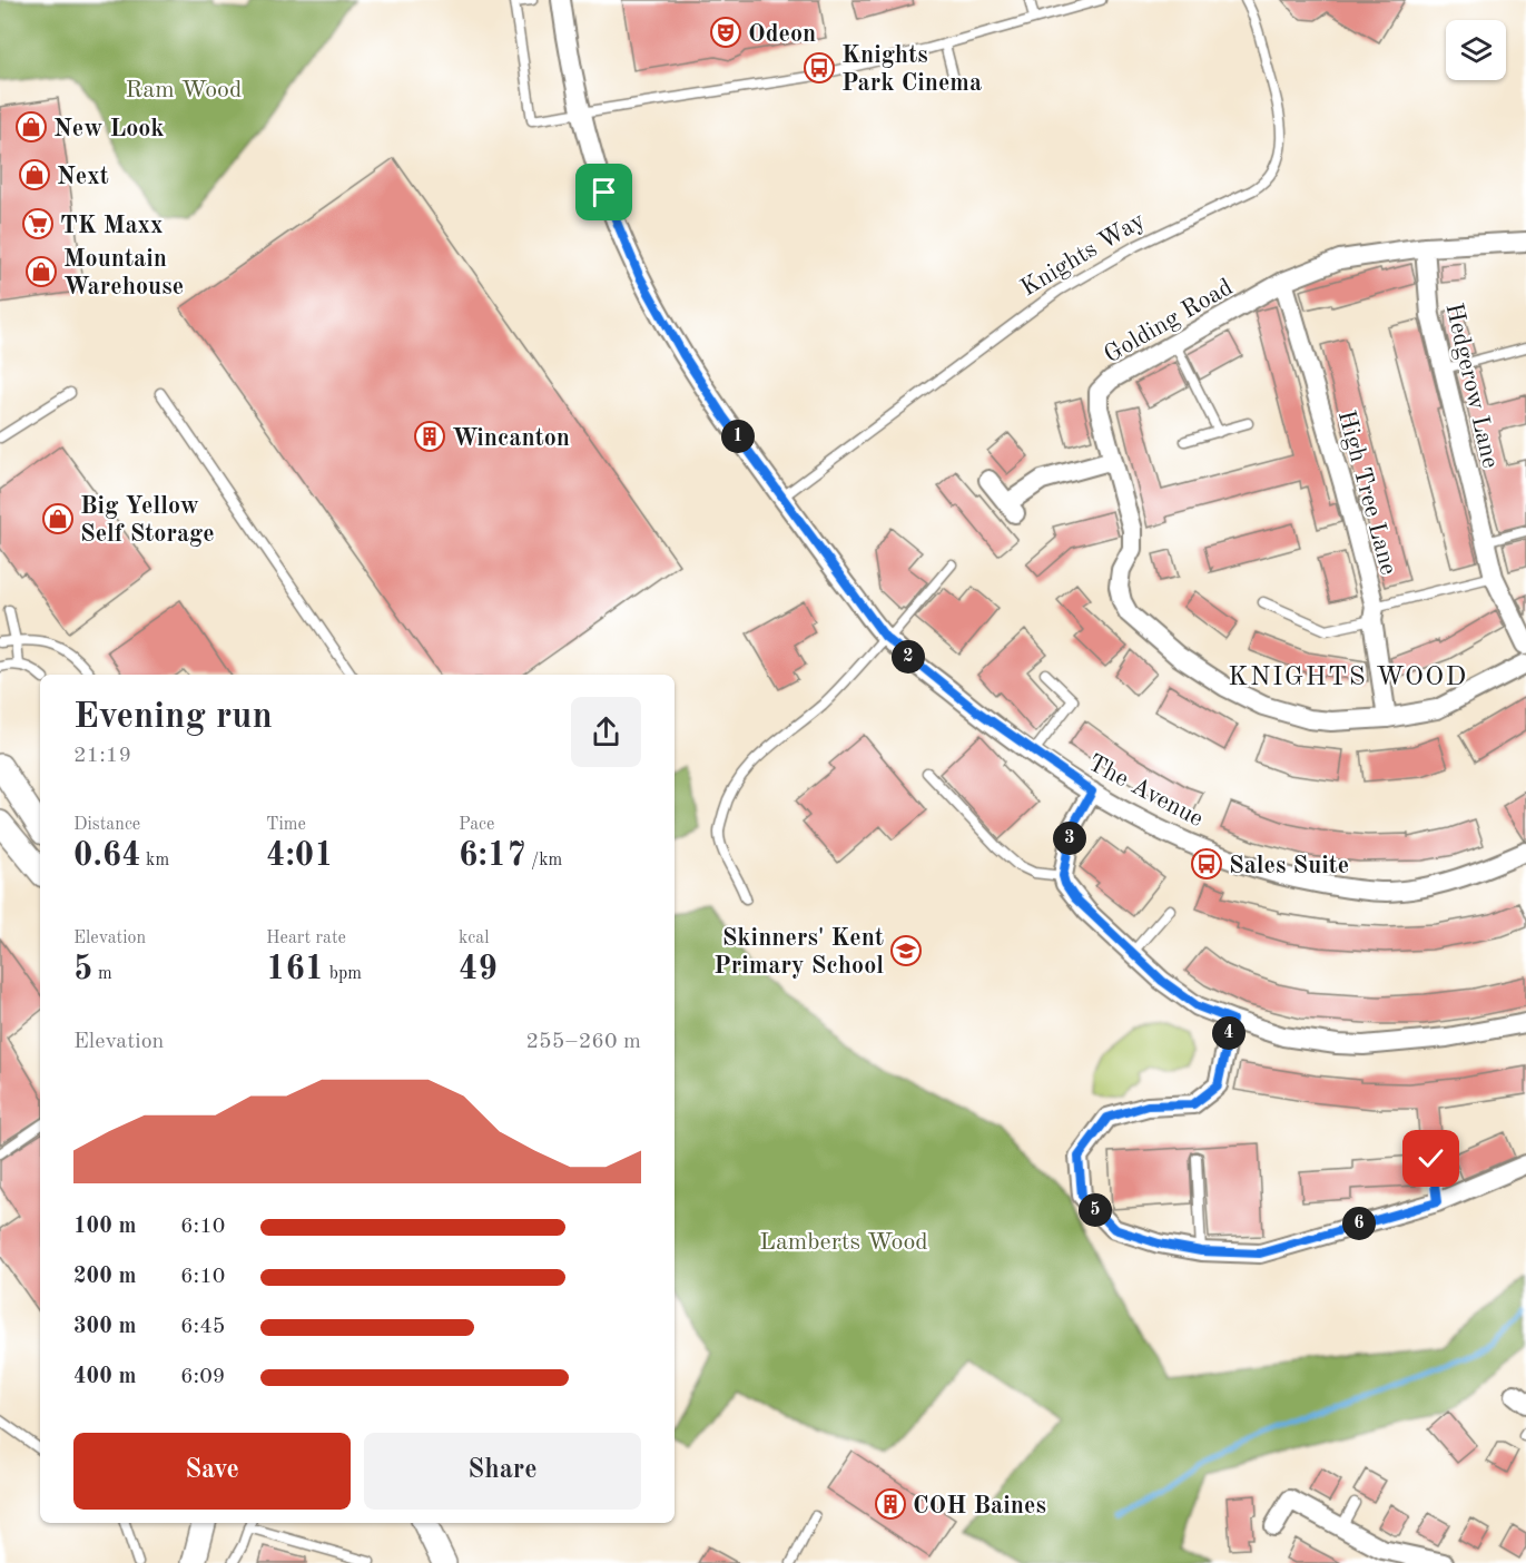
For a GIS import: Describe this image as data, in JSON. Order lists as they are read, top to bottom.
{
  "streets": {
    "street": [
      "Golding Road",
      "Hedgerow Lane",
      "High Tree Lane",
      "The Avenue"
    ],
    "lane": ["Knights Way"]
  },
  "crossings": [
    ["Knights Way", "The Avenue"],
    ["Golding Road", "Hedgerow Lane"],
    ["Golding Road", "High Tree Lane"]
  ],
  "districts": ["KNIGHTS WOOD"],
  "parks": ["Ram Wood", "Lamberts Wood"],
  "places": {
    "theatre": ["Odeon"],
    "bus stop": ["Knights Park Cinema", "Sales Suite"],
    "shop": [
      "New Look",
      "Next",
      "Mountain Warehouse",
      "Big Yellow Self Storage"
    ],
    "supermarket": ["TK Maxx"],
    "building": ["Wincanton", "COH Baines"],
    "school or university": ["Skinners' Kent Primary School"]
  },
  "page": {
    "pins": [
      "1",
      "2",
      "3",
      "4",
      "5",
      "6"
    ],
    "heading": ["Evening run", "21:19"],
    "stats": [
      ["Distance", "0.64 km"],
      ["Time", "4:01"],
      ["Pace", "6:17 /km"],
      ["Elevation", "5 m"],
      ["Heart rate", "161 bpm"],
      ["kcal", "49"]
    ],
    "chart": ["Elevation", "255–260 m"],
    "list": [
      {
        "name": "100 m",
        "note": "6:10"
      },
      {
        "name": "200 m",
        "note": "6:10"
      },
      {
        "name": "300 m",
        "note": "6:45"
      },
      {
        "name": "400 m",
        "note": "6:09"
      }
    ],
    "buttons": ["Save", "Share"]
  }
}
